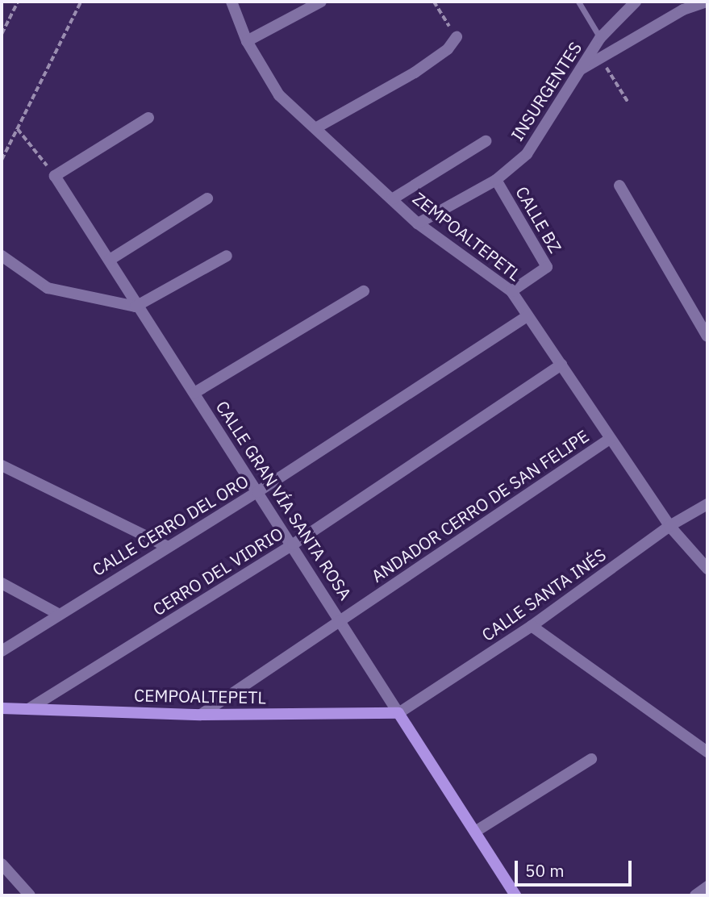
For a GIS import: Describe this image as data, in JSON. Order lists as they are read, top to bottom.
{
  "streets": {
    "street": [
      "INSURGENTES",
      "CALLE BZ",
      "ZEMPOALTEPETL",
      "CALLE GRAN VÍA SANTA ROSA",
      "ANDADOR CERRO DE SAN FELIPE",
      "CALLE CERRO DEL ORO",
      "CERRO DEL VIDRIO",
      "CALLE SANTA INÉS",
      "CEMPOALTEPETL"
    ]
  },
  "crossings": [
    ["INSURGENTES", "CALLE BZ"],
    ["INSURGENTES", "ZEMPOALTEPETL"],
    ["CALLE BZ", "ZEMPOALTEPETL"],
    ["ZEMPOALTEPETL", "ANDADOR CERRO DE SAN FELIPE"],
    ["ZEMPOALTEPETL", "CALLE CERRO DEL ORO"],
    ["ZEMPOALTEPETL", "CERRO DEL VIDRIO"],
    ["ZEMPOALTEPETL", "CALLE SANTA INÉS"],
    ["CALLE GRAN VÍA SANTA ROSA", "ANDADOR CERRO DE SAN FELIPE"],
    ["CALLE GRAN VÍA SANTA ROSA", "CALLE CERRO DEL ORO"],
    ["CALLE GRAN VÍA SANTA ROSA", "CERRO DEL VIDRIO"],
    ["CALLE GRAN VÍA SANTA ROSA", "CALLE SANTA INÉS"],
    ["CALLE GRAN VÍA SANTA ROSA", "CEMPOALTEPETL"],
    ["ANDADOR CERRO DE SAN FELIPE", "CEMPOALTEPETL"],
    ["CERRO DEL VIDRIO", "CEMPOALTEPETL"],
    ["CALLE SANTA INÉS", "CEMPOALTEPETL"]
  ],
  "scale_bar": "50 m"
}
